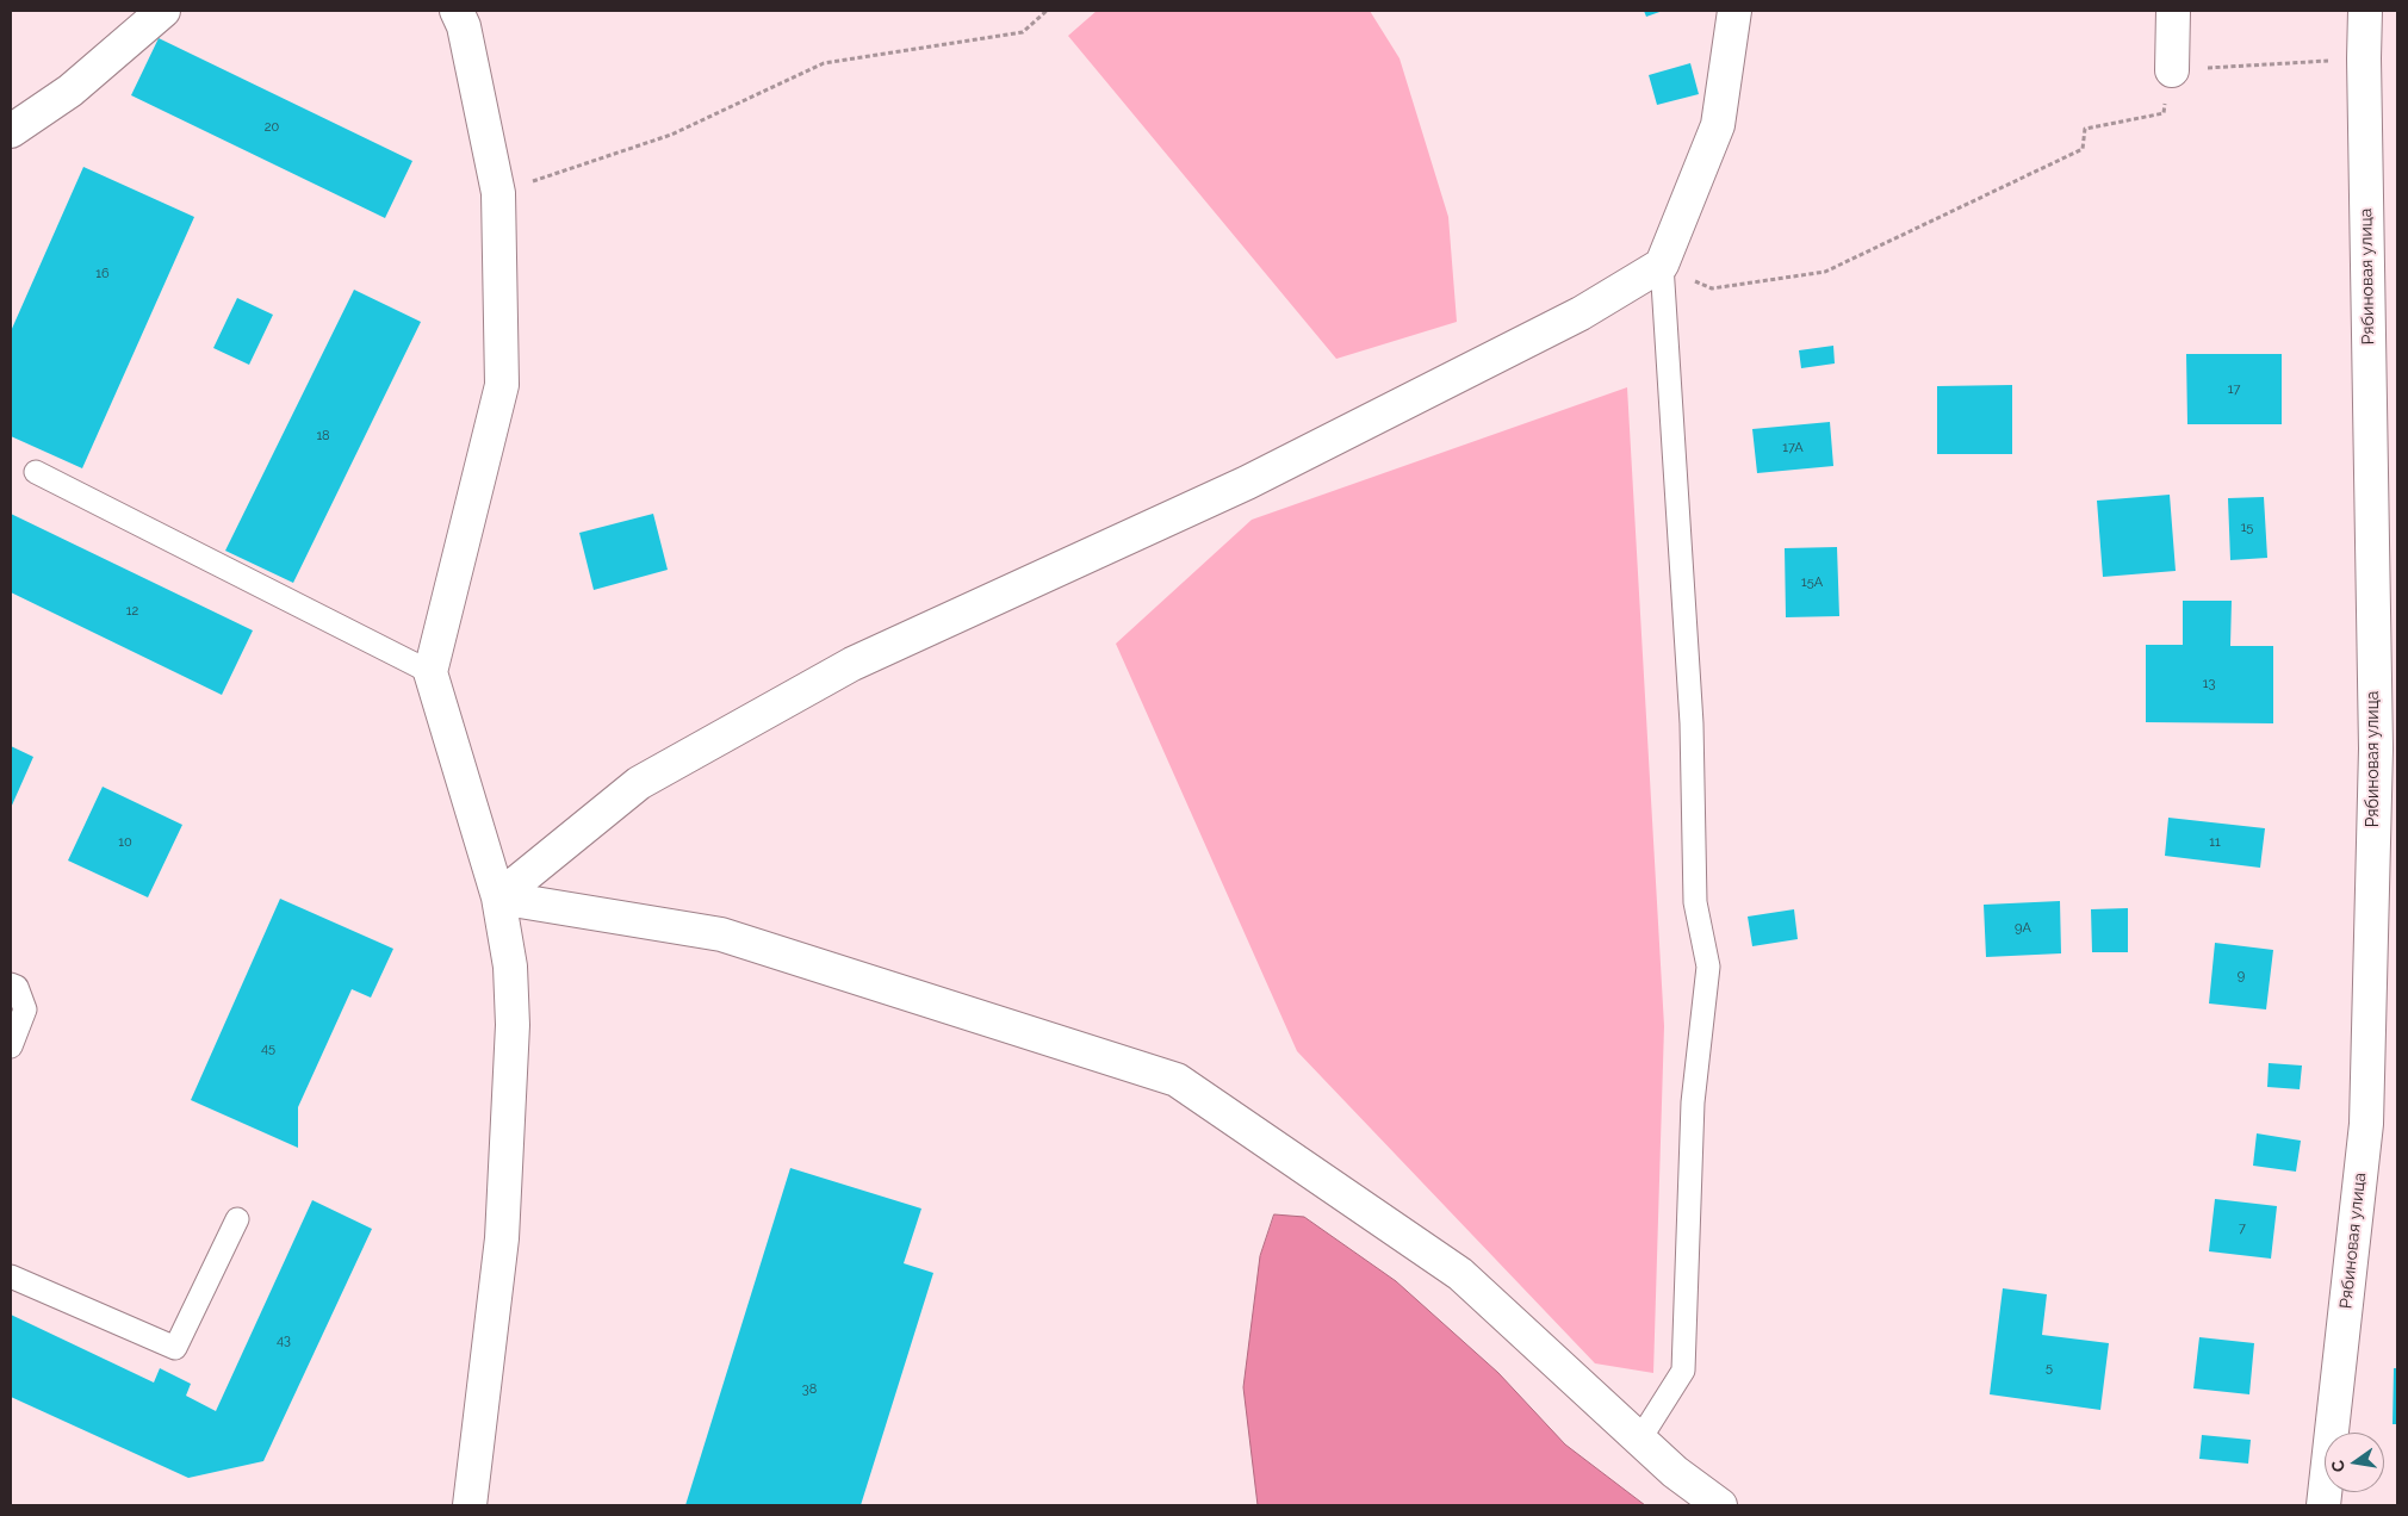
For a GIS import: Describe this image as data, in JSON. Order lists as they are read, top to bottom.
{
  "streets": {
    "street": ["Рябиновая улица"]
  },
  "house_numbers": [
    "20",
    "16",
    "17",
    "18",
    "17А",
    "15",
    "15А",
    "12",
    "13",
    "10",
    "11",
    "9А",
    "9",
    "45",
    "7",
    "43",
    "5",
    "38"
  ],
  "north": "left"
}
